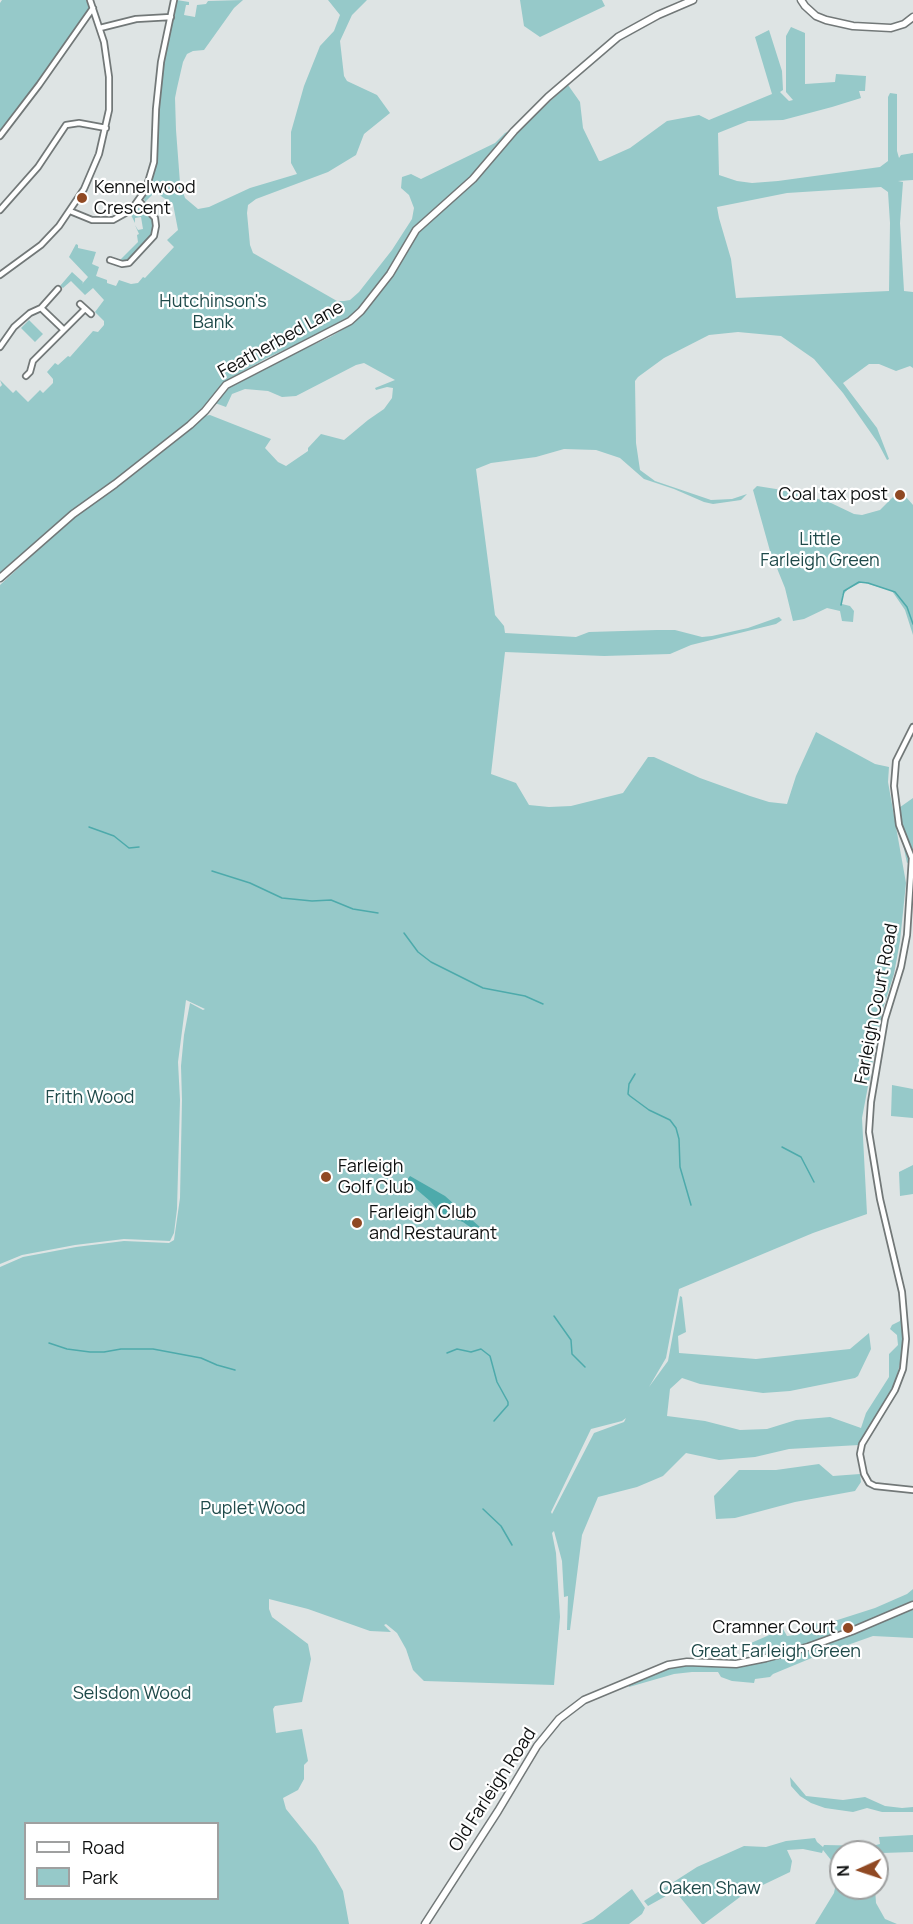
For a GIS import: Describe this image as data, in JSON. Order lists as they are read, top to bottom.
{
  "streets": {
    "street": ["Featherbed Lane", "Farleigh Court Road", "Old Farleigh Road"]
  },
  "parks": [
    "Hutchinson's Bank",
    "Little Farleigh Green",
    "Frith Wood",
    "Puplet Wood",
    "Great Farleigh Green",
    "Selsdon Wood",
    "Oaken Shaw"
  ],
  "places": [
    "Kennelwood Crescent",
    "Coal tax post",
    "Farleigh Golf Club",
    "Farleigh Club and Restaurant",
    "Cramner Court"
  ],
  "legend": ["Road", "Park"],
  "north": "left"
}
